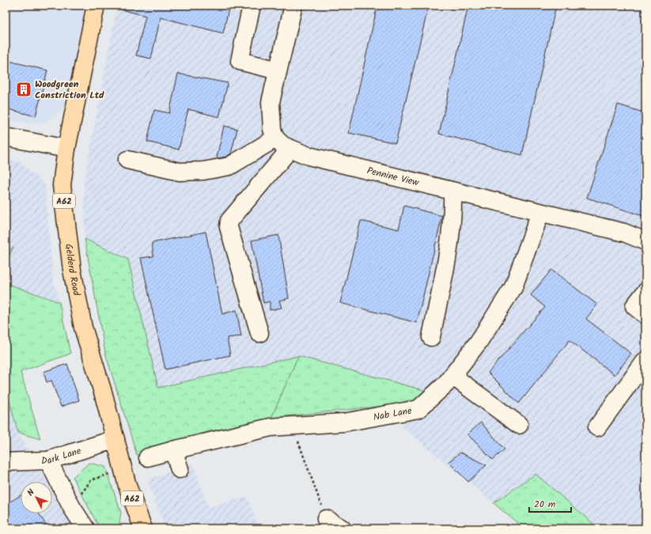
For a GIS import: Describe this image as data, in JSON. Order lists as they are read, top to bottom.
{
  "streets": {
    "main road": ["A62", "Gelderd Road"],
    "street": ["Pennine View", "Nab Lane", "Dark Lane"]
  },
  "crossings": [
    ["Pennine View", "Nab Lane"],
    ["Gelderd Road", "Dark Lane"]
  ],
  "places": {
    "building": ["Woodgreen Constriction Ltd"]
  },
  "scale_bar": "20 m",
  "north": "top left"
}
